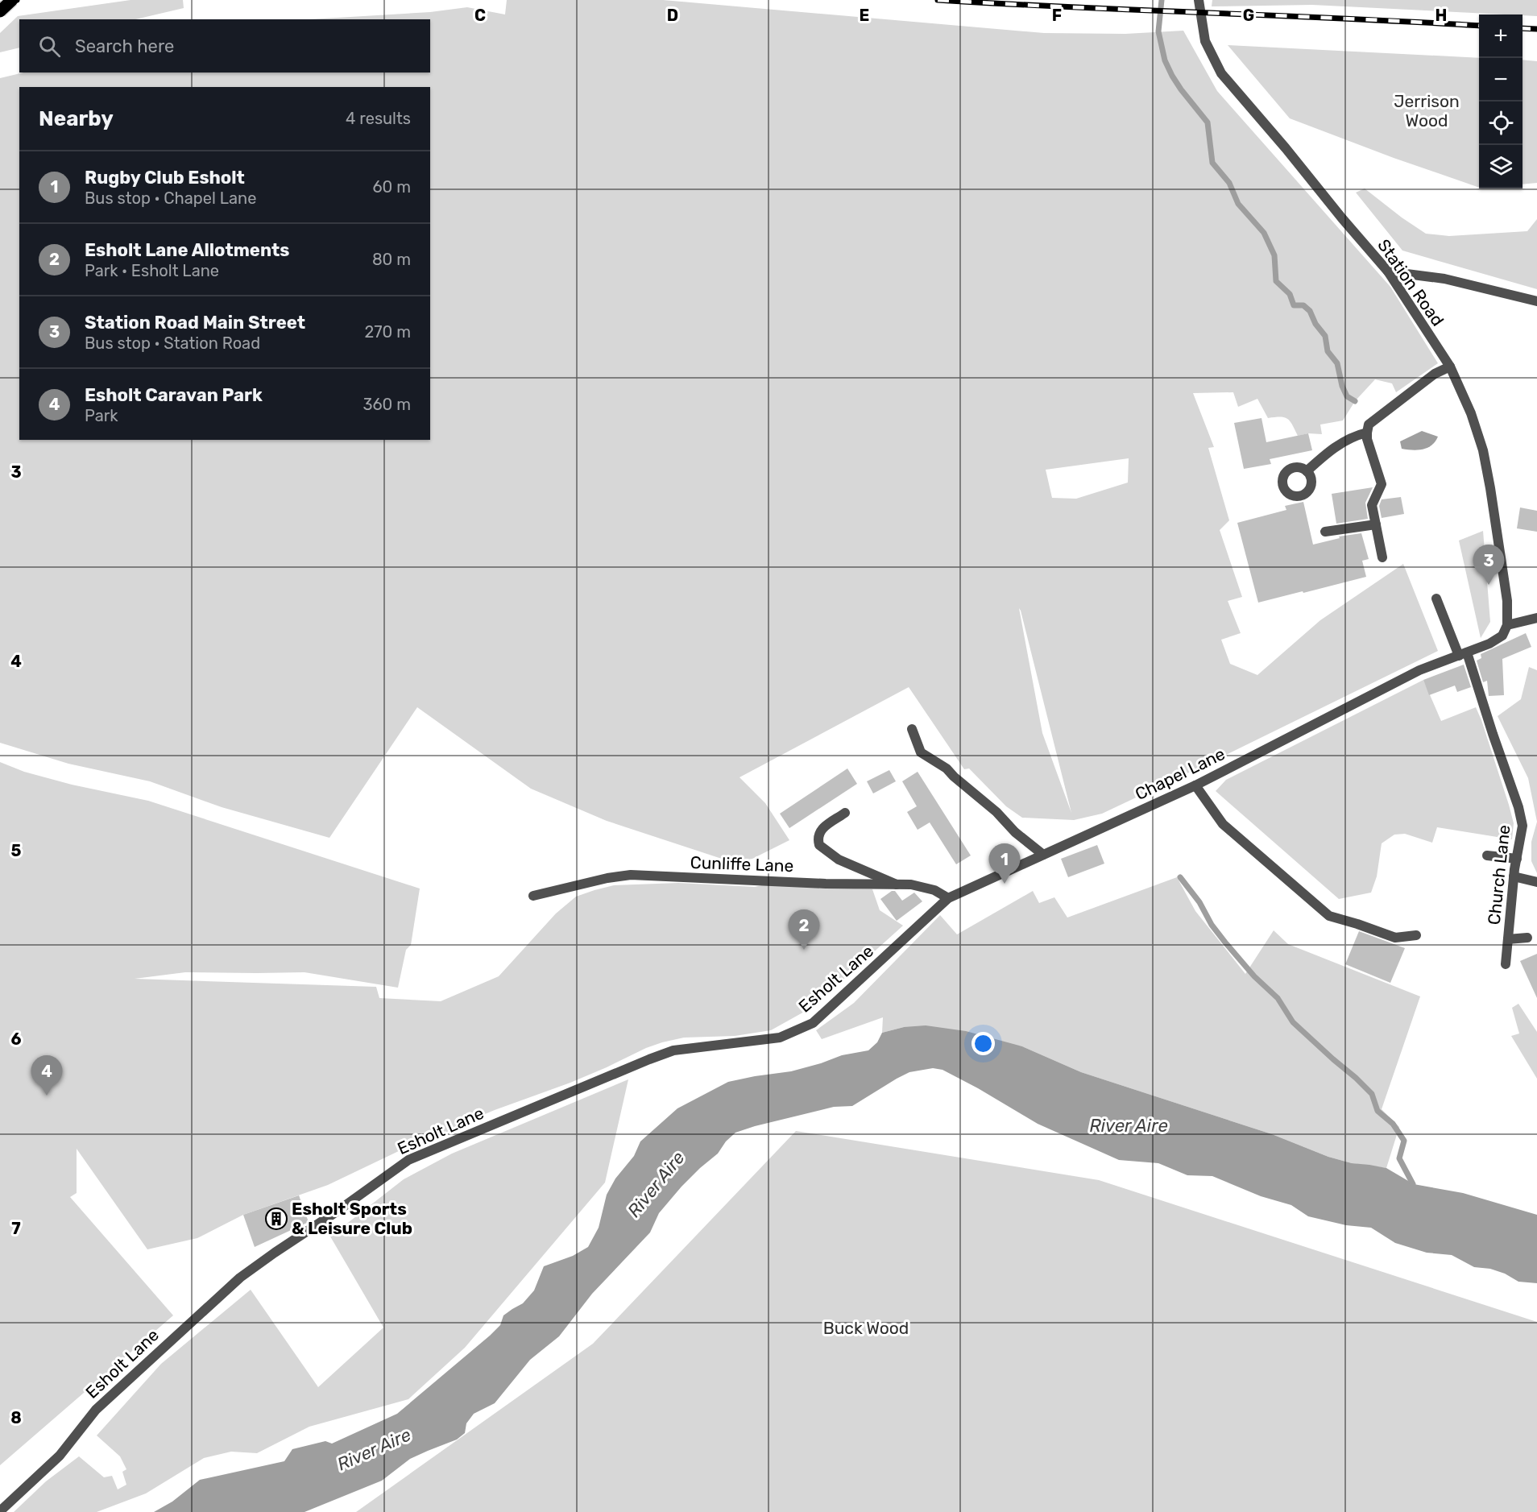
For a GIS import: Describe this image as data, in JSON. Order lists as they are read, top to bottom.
{
  "streets": {
    "street": [
      "Station Road",
      "Chapel Lane",
      "Cunliffe Lane",
      "Church Lane",
      "Esholt Lane"
    ]
  },
  "crossings": [
    ["Station Road", "Chapel Lane"],
    ["Chapel Lane", "Cunliffe Lane"],
    ["Chapel Lane", "Church Lane"],
    ["Chapel Lane", "Esholt Lane"]
  ],
  "water": ["River Aire"],
  "parks": ["Jerrison Wood", "Buck Wood"],
  "places": {
    "building": ["Esholt Sports & Leisure Club"]
  },
  "page": {
    "map_buttons": ["+", "−"],
    "search": "Search here",
    "heading": ["Nearby", "4 results"],
    "list": [
      {
        "mark": "1",
        "name": "Rugby Club Esholt",
        "note": "Bus stop · Chapel Lane",
        "value": "60 m"
      },
      {
        "mark": "2",
        "name": "Esholt Lane Allotments",
        "note": "Park · Esholt Lane",
        "value": "80 m"
      },
      {
        "mark": "3",
        "name": "Station Road Main Street",
        "note": "Bus stop · Station Road",
        "value": "270 m"
      },
      {
        "mark": "4",
        "name": "Esholt Caravan Park",
        "note": "Park",
        "value": "360 m"
      }
    ],
    "pins": [
      "3",
      "1",
      "2",
      "4"
    ]
  },
  "grid": {
    "columns": [
      "C",
      "D",
      "E",
      "F",
      "G",
      "H"
    ],
    "rows": [
      "3",
      "4",
      "5",
      "6",
      "7",
      "8"
    ]
  }
}
